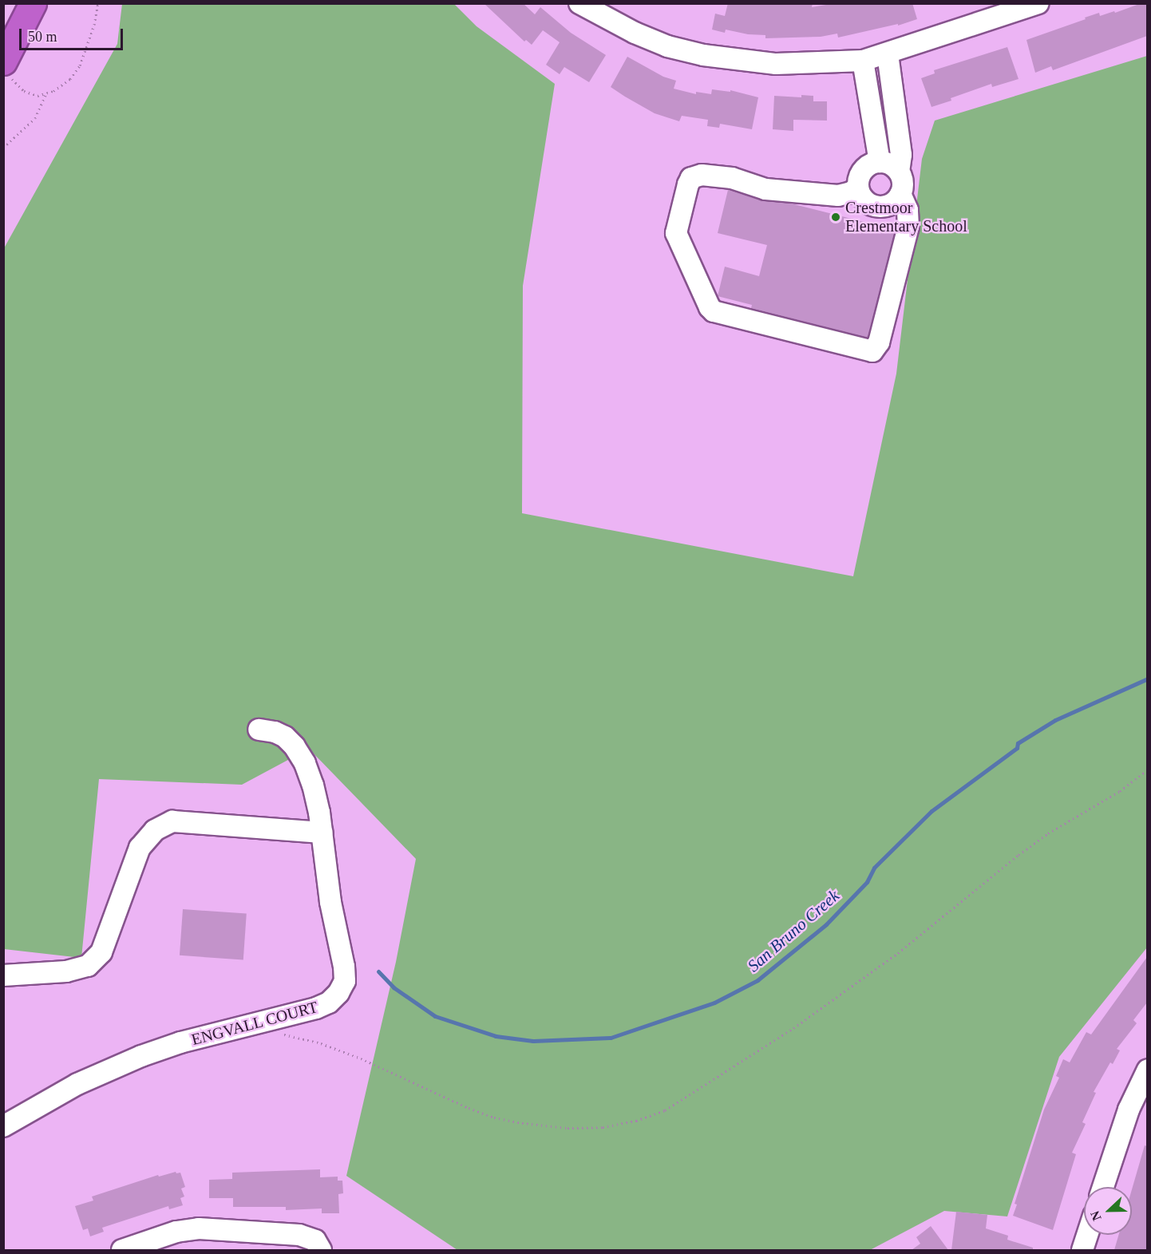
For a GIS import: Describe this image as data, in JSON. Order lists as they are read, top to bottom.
{
  "streets": {
    "street": ["ENGVALL COURT"]
  },
  "water": ["San Bruno Creek"],
  "places": ["Crestmoor Elementary School"],
  "scale_bar": "50 m",
  "north": "left"
}
